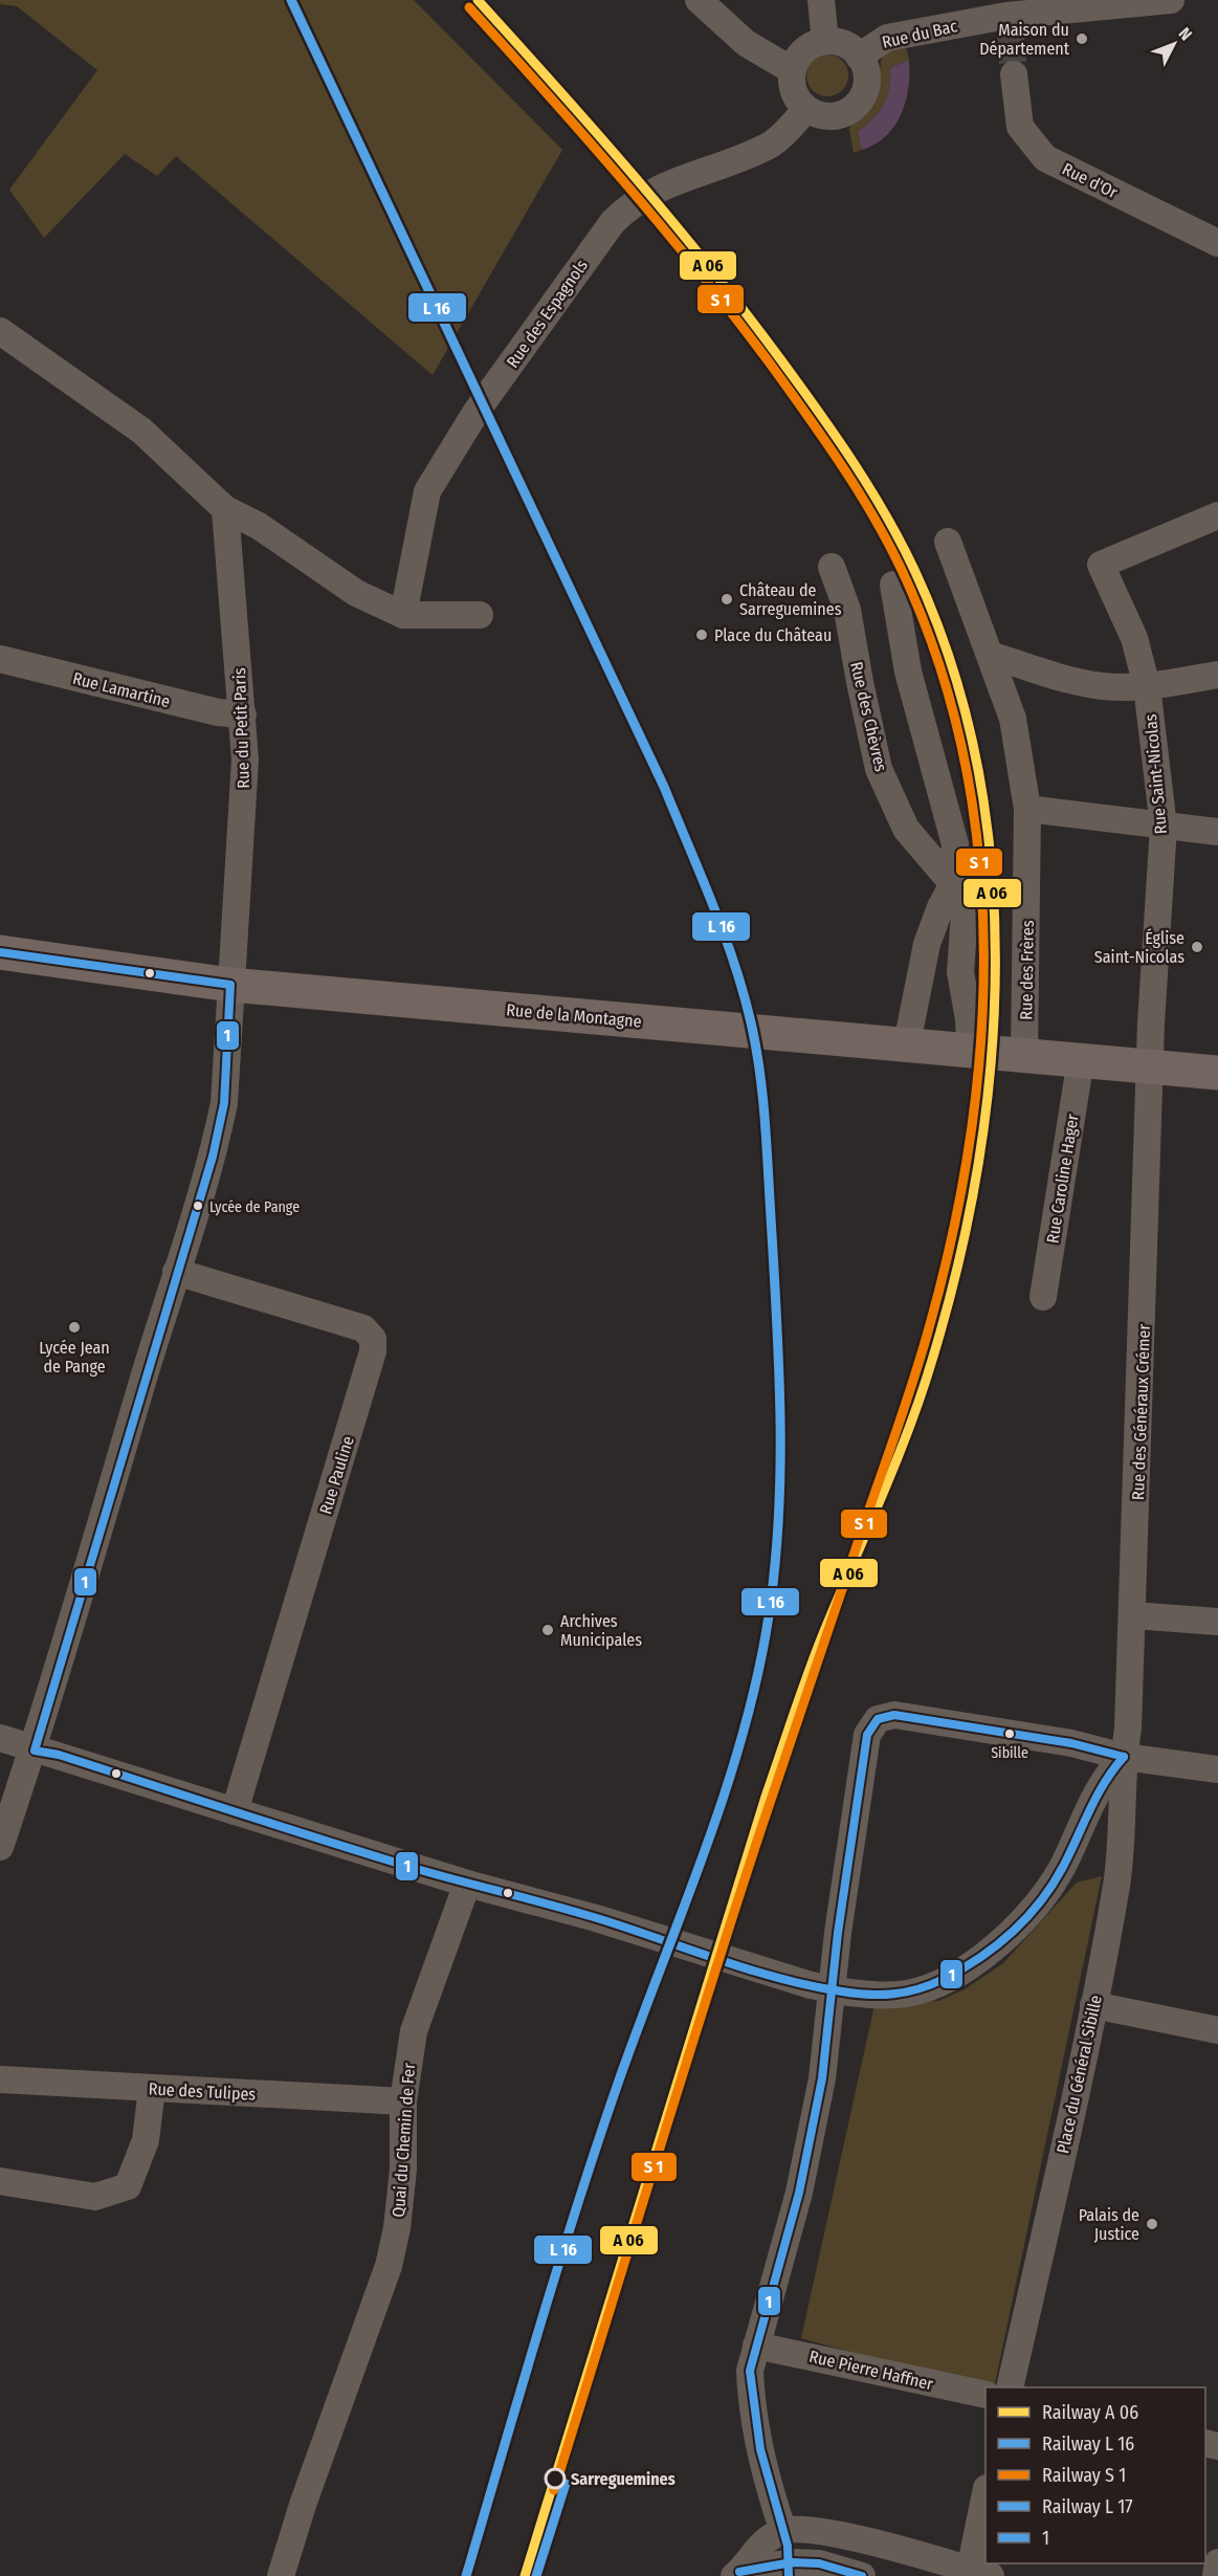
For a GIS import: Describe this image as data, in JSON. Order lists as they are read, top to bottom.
{
  "streets": {
    "main road": ["Rue de la Montagne"],
    "street": [
      "Rue du Bac",
      "Rue d'Or",
      "Rue des Espagnols",
      "Rue Lamartine",
      "Rue des Chèvres",
      "Rue du Petit Paris",
      "Rue Saint-Nicolas",
      "Rue des Frères",
      "Rue Caroline Hager",
      "Rue des Généraux Crémer",
      "Rue Pauline",
      "Place du Général Sibille",
      "Rue des Tulipes",
      "Quai du Chemin de Fer",
      "Rue Pierre Haffner"
    ]
  },
  "crossings": [
    ["Rue du Bac", "Rue des Espagnols"],
    ["Rue Lamartine", "Rue du Petit Paris"],
    ["Rue des Chèvres", "Rue des Frères"],
    ["Rue des Chèvres", "Rue de la Montagne"],
    ["Rue du Petit Paris", "Rue de la Montagne"],
    ["Rue du Petit Paris", "Rue Pauline"],
    ["Rue Saint-Nicolas", "Rue de la Montagne"],
    ["Rue Saint-Nicolas", "Rue des Généraux Crémer"],
    ["Rue des Frères", "Rue de la Montagne"],
    ["Rue de la Montagne", "Rue Caroline Hager"],
    ["Rue de la Montagne", "Rue des Généraux Crémer"],
    ["Rue des Généraux Crémer", "Place du Général Sibille"],
    ["Rue des Tulipes", "Quai du Chemin de Fer"]
  ],
  "places": [
    "Maison du Département",
    "Château de Sarreguemines",
    "Place du Château",
    "Église Saint-Nicolas",
    "Lycée de Pange",
    "Lycée Jean de Pange",
    "Archives Municipales",
    "Sibille",
    "Palais de Justice",
    "Sarreguemines"
  ],
  "lines": ["transit line 1"],
  "legend": [
    "Railway A 06",
    "Railway L 16",
    "Railway S 1",
    "Railway L 17",
    "1"
  ],
  "north": "top right"
}
